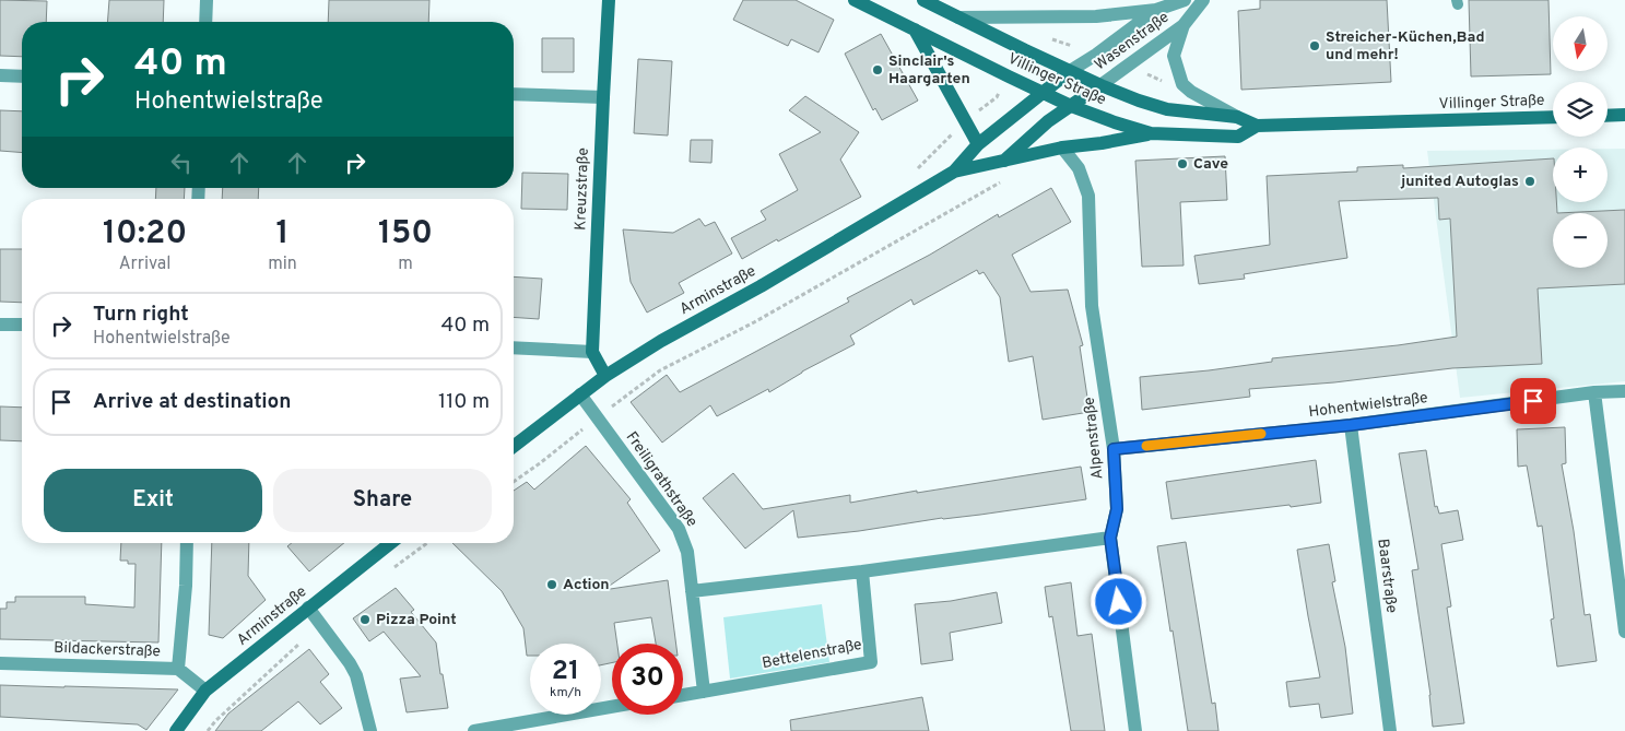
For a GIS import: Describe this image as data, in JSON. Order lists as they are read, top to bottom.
{
  "streets": {
    "street": [
      "Wasenstraße",
      "Villinger Straße",
      "Kreuzstraße",
      "Arminstraße",
      "Hohentwielstraße",
      "Alpenstraße",
      "Freiligrathstraße",
      "Baarstraße",
      "Bildackerstraße",
      "Bettelenstraße"
    ]
  },
  "crossings": [
    ["Wasenstraße", "Villinger Straße"],
    ["Wasenstraße", "Arminstraße"],
    ["Villinger Straße", "Arminstraße"],
    ["Arminstraße", "Alpenstraße"],
    ["Arminstraße", "Freiligrathstraße"],
    ["Arminstraße", "Bildackerstraße"],
    ["Hohentwielstraße", "Alpenstraße"],
    ["Hohentwielstraße", "Baarstraße"],
    ["Freiligrathstraße", "Bettelenstraße"]
  ],
  "places": [
    "Streicher-Küchen,Bad und mehr!",
    "Sinclair's Haargarten",
    "Cave",
    "junited Autoglas",
    "Action",
    "Pizza Point"
  ],
  "north": "bottom",
  "page": {
    "map_buttons": ["+", "−"],
    "turn": ["40 m", "Hohentwielstraße"],
    "eta": [
      "10:20",
      "Arrival",
      "1",
      "min",
      "150",
      "m"
    ],
    "list": [
      {
        "name": "Turn right",
        "note": "Hohentwielstraße",
        "value": "40 m"
      },
      {
        "name": "Arrive at destination",
        "value": "110 m"
      }
    ],
    "buttons": ["Exit", "Share"],
    "speed": "21 km/h",
    "limit": "30"
  }
}
